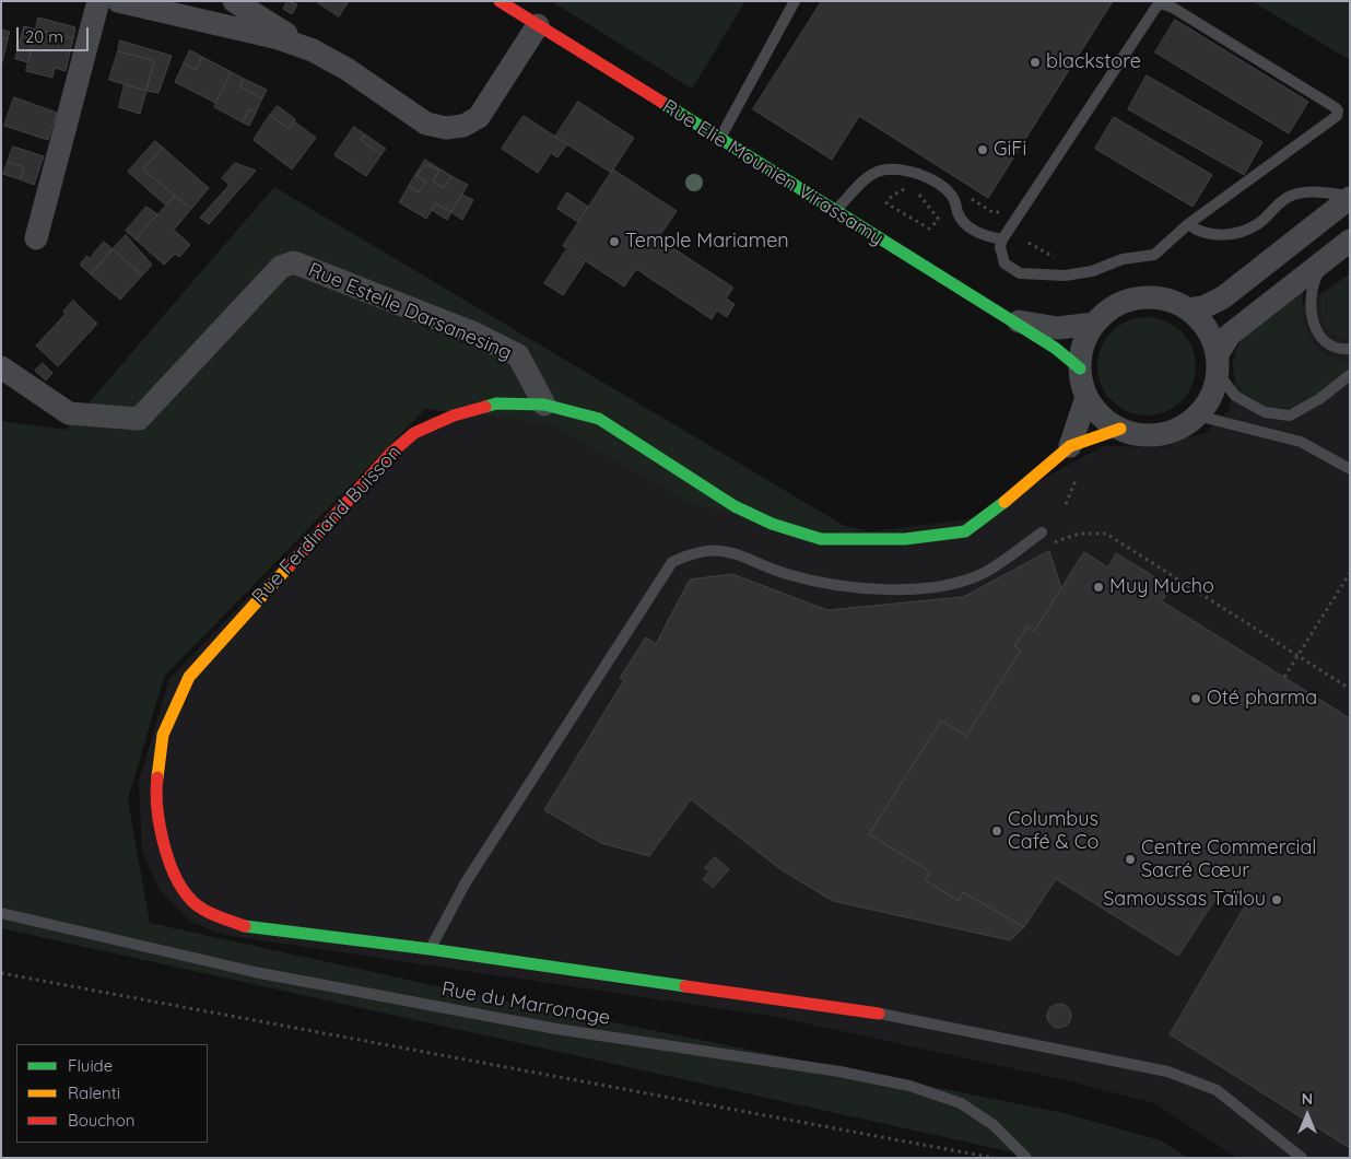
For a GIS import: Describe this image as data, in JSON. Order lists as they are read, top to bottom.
{
  "streets": {
    "street": ["Rue Elie Mounien Virassamy", "Rue Estelle Darsanesing", "Rue Ferdinand Buisson"],
    "lane": ["Rue du Marronage"]
  },
  "crossings": [
    ["Rue Elie Mounien Virassamy", "Rue Ferdinand Buisson"],
    ["Rue Estelle Darsanesing", "Rue Ferdinand Buisson"]
  ],
  "places": [
    "blackstore",
    "GiFi",
    "Temple Mariamen",
    "Muy Mucho",
    "Oté pharma",
    "Columbus Café & Co",
    "Centre Commercial Sacré Cœur",
    "Samoussas Taïlou"
  ],
  "legend": ["Fluide", "Ralenti", "Bouchon"],
  "scale_bar": "20 m",
  "north": "top"
}
